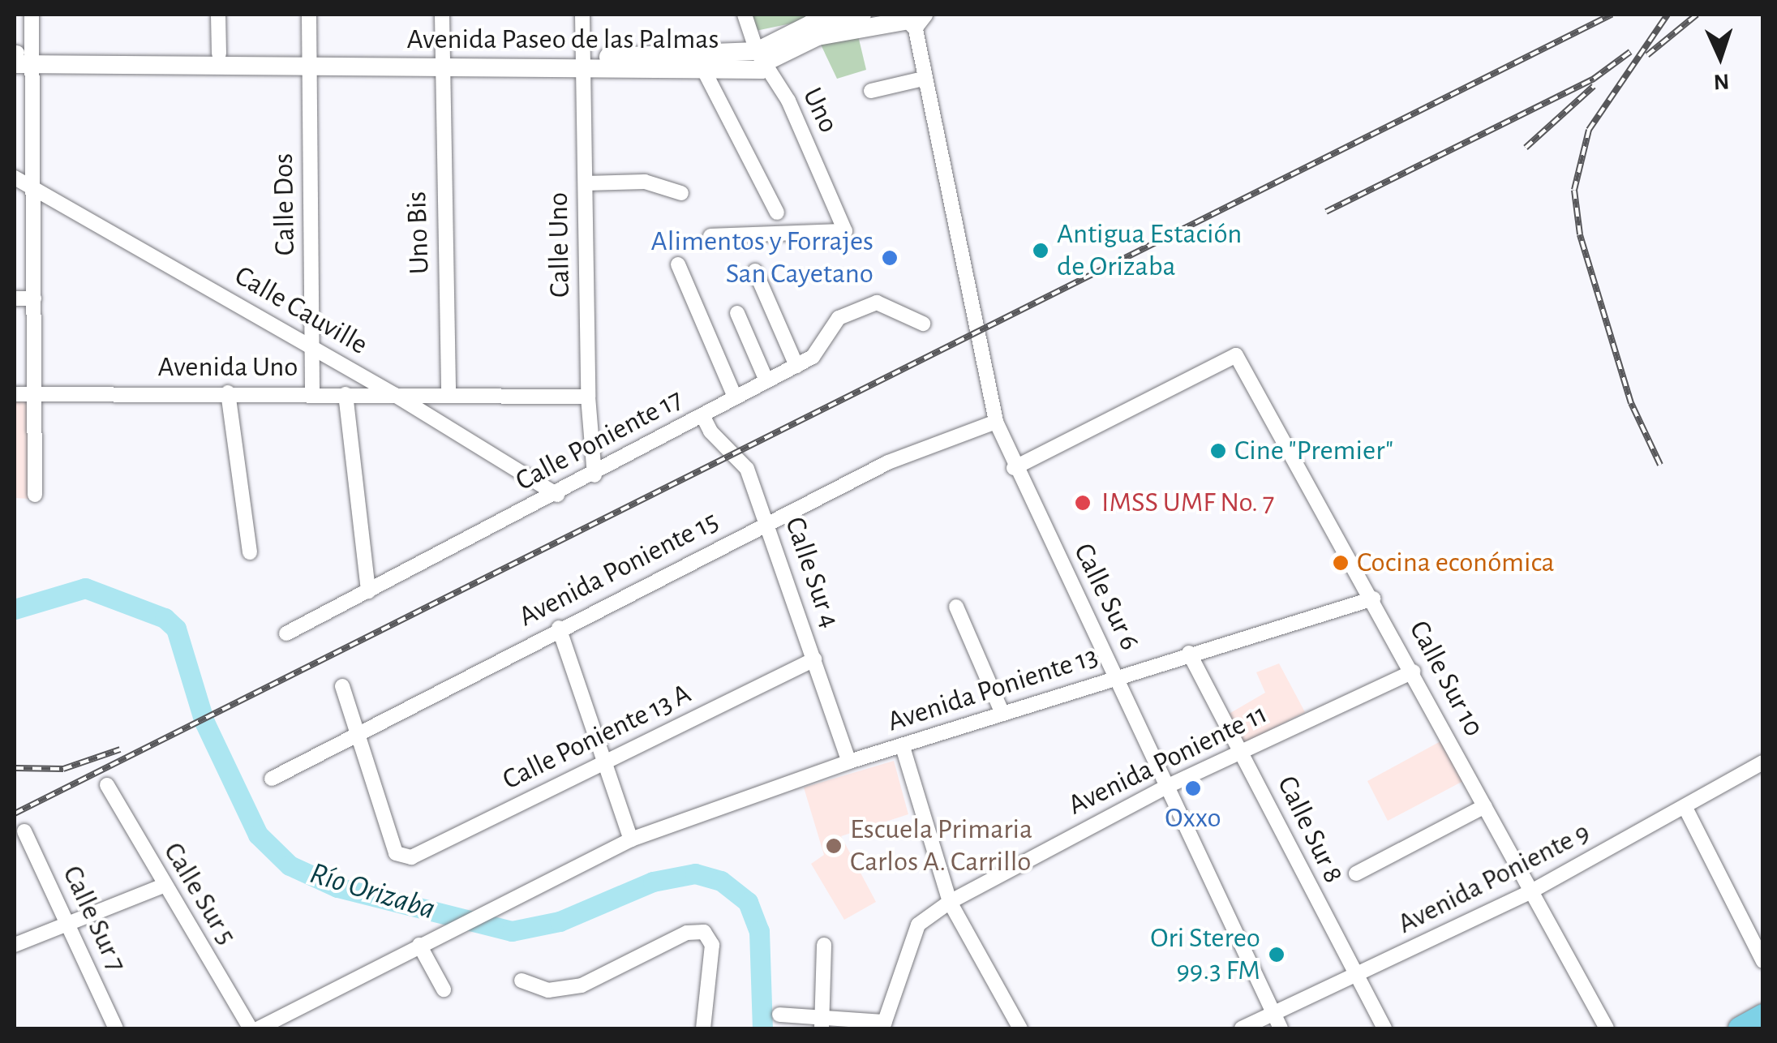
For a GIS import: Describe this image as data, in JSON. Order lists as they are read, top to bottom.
{
  "streets": {
    "street": [
      "Avenida Paseo de las Palmas",
      "Uno",
      "Calle Dos",
      "Uno Bis",
      "Calle Uno",
      "Calle Cauville",
      "Avenida Uno",
      "Calle Poniente 17",
      "Avenida Poniente 15",
      "Calle Sur 4",
      "Calle Sur 6",
      "Calle Sur 10",
      "Avenida Poniente 13",
      "Calle Poniente 13 A",
      "Avenida Poniente 11",
      "Calle Sur 8",
      "Avenida Poniente 9",
      "Calle Sur 5",
      "Calle Sur 7"
    ]
  },
  "crossings": [
    ["Avenida Paseo de las Palmas", "Uno"],
    ["Avenida Paseo de las Palmas", "Calle Dos"],
    ["Avenida Paseo de las Palmas", "Uno Bis"],
    ["Avenida Paseo de las Palmas", "Calle Uno"],
    ["Avenida Paseo de las Palmas", "Calle Sur 6"],
    ["Calle Dos", "Calle Cauville"],
    ["Calle Dos", "Avenida Uno"],
    ["Uno Bis", "Avenida Uno"],
    ["Calle Uno", "Avenida Uno"],
    ["Calle Uno", "Calle Poniente 17"],
    ["Calle Cauville", "Avenida Uno"],
    ["Calle Cauville", "Calle Poniente 17"],
    ["Calle Poniente 17", "Calle Sur 4"],
    ["Avenida Poniente 15", "Calle Sur 4"],
    ["Avenida Poniente 15", "Calle Sur 6"],
    ["Avenida Poniente 15", "Calle Poniente 13 A"],
    ["Calle Sur 4", "Avenida Poniente 13"],
    ["Calle Sur 4", "Calle Poniente 13 A"],
    ["Calle Sur 6", "Calle Sur 10"],
    ["Calle Sur 6", "Avenida Poniente 13"],
    ["Calle Sur 6", "Avenida Poniente 11"],
    ["Calle Sur 6", "Avenida Poniente 9"],
    ["Calle Sur 10", "Avenida Poniente 13"],
    ["Calle Sur 10", "Avenida Poniente 11"],
    ["Calle Sur 10", "Avenida Poniente 9"],
    ["Avenida Poniente 13", "Calle Sur 8"],
    ["Avenida Poniente 11", "Calle Sur 8"],
    ["Calle Sur 8", "Avenida Poniente 9"]
  ],
  "water": ["Río Orizaba"],
  "places": [
    "Antigua Estación de Orizaba",
    "Alimentos y Forrajes San Cayetano",
    "Cine \"Premier\"",
    "IMSS UMF No. 7",
    "Cocina económica",
    "Oxxo",
    "Escuela Primaria Carlos A. Carrillo",
    "Ori Stereo 99.3 FM"
  ],
  "north": "bottom"
}
